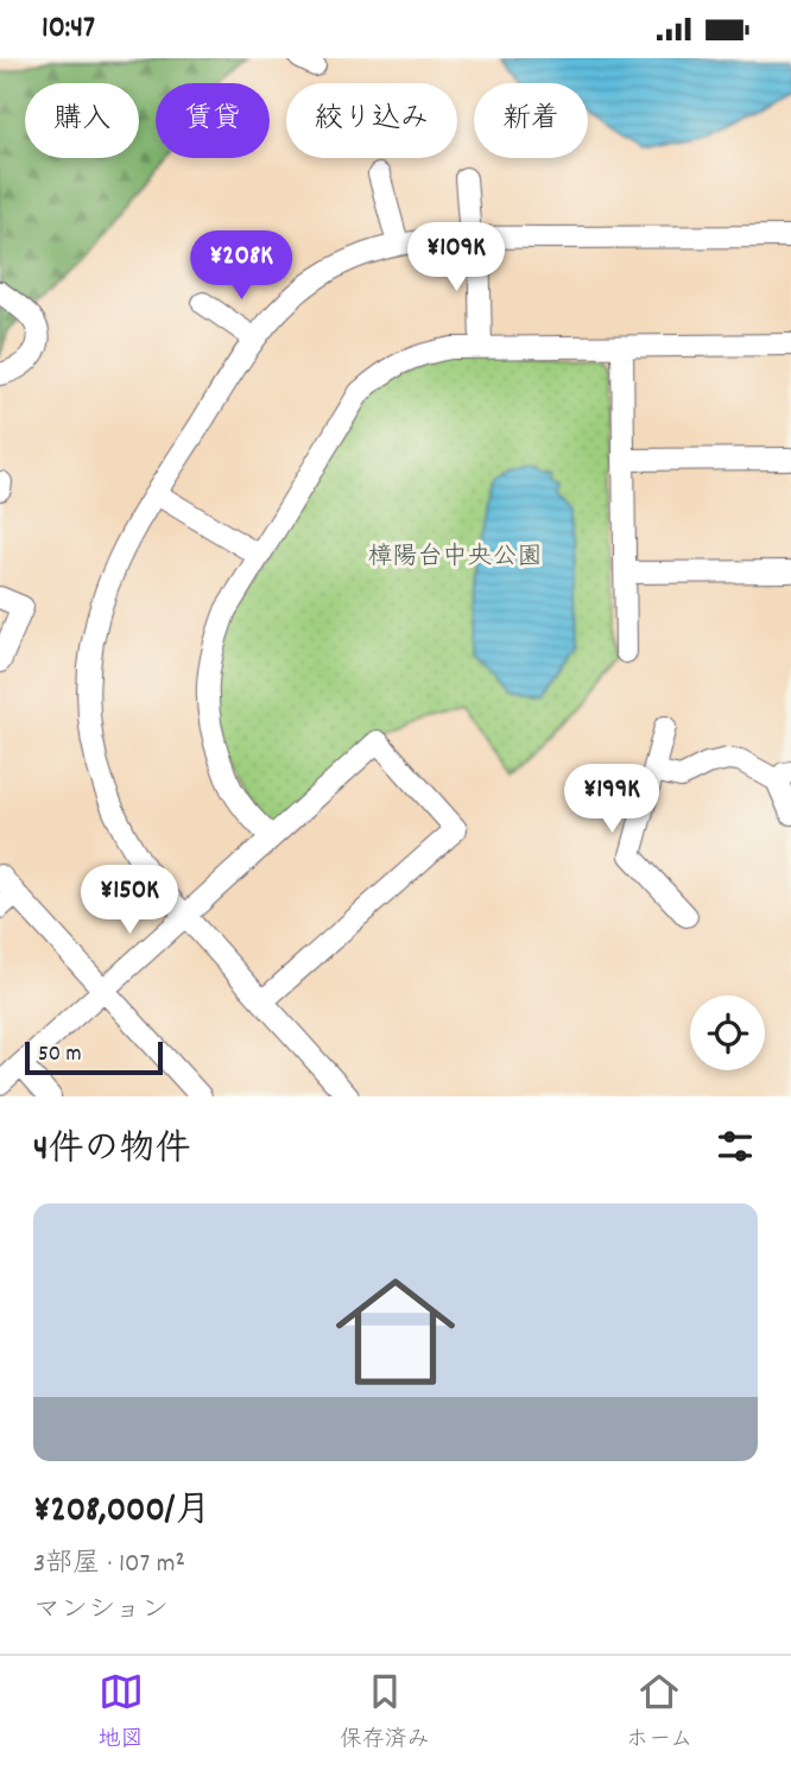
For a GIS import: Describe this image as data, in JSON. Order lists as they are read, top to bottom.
{
  "parks": ["樟陽台中央公園"],
  "scale_bar": "50 m",
  "page": {
    "status": "10:47",
    "chip": [
      "購入",
      "賃貸",
      "絞り込み",
      "新着"
    ],
    "price": [
      "¥109K",
      "¥208K",
      "¥199K",
      "¥150K"
    ],
    "scale": "50 m",
    "heading": "4件の物件",
    "list": [
      {
        "name": "¥208,000/月",
        "note": "3部屋 · 107 m² · マンション"
      }
    ],
    "tabs": ["地図", "保存済み", "ホーム"]
  }
}
